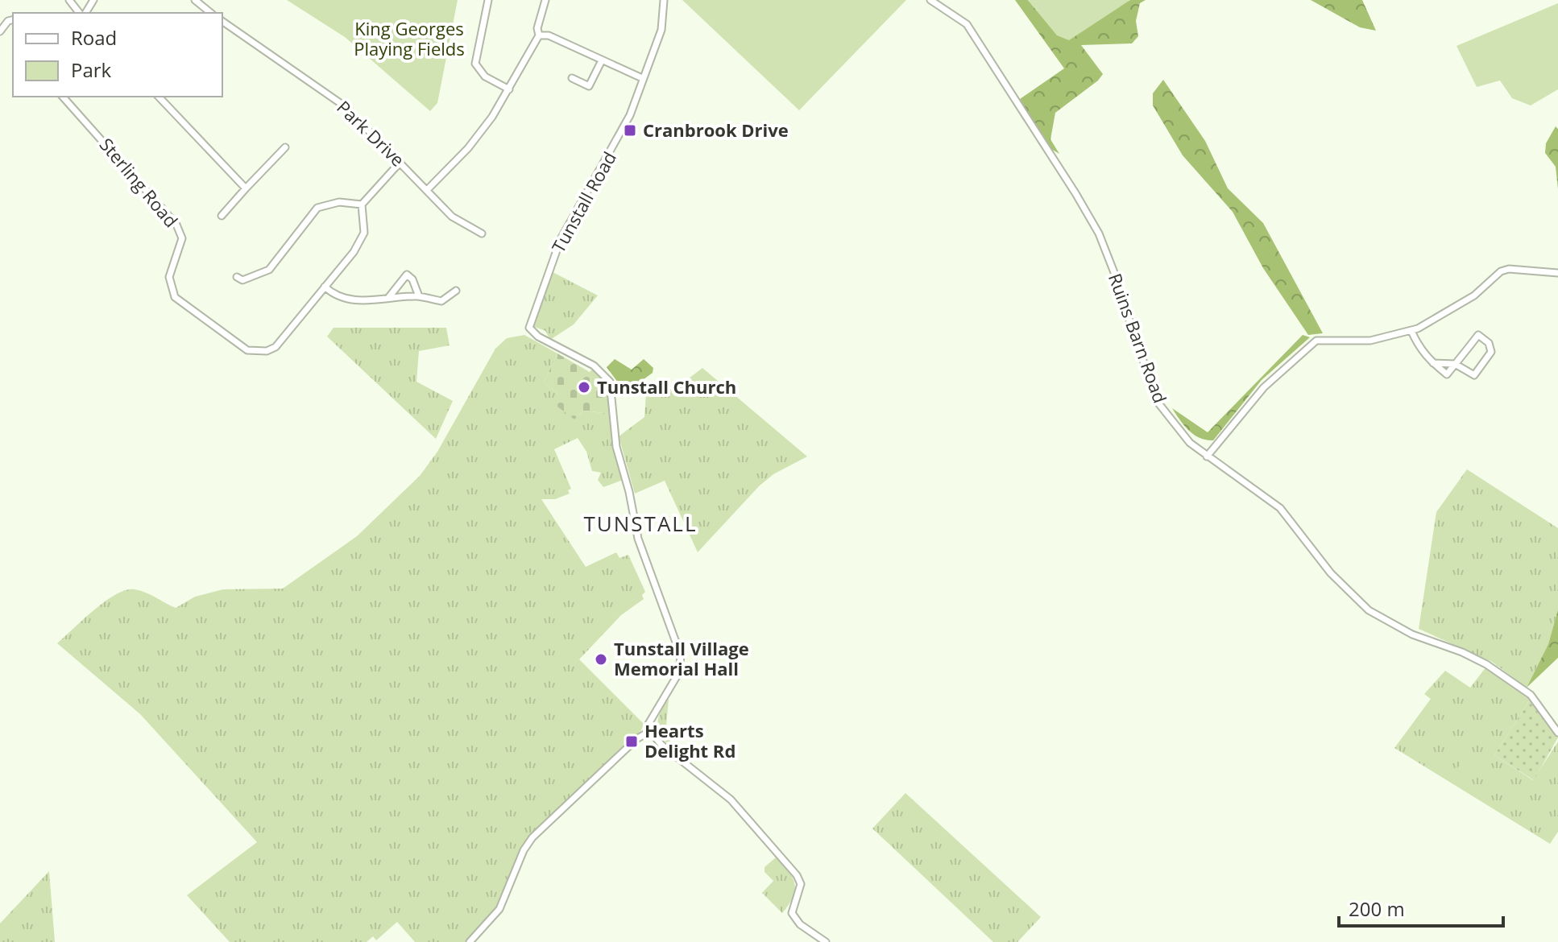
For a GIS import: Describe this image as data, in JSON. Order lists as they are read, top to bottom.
{
  "streets": {
    "street": [
      "Park Drive",
      "Sterling Road",
      "Tunstall Road",
      "Ruins Barn Road"
    ]
  },
  "districts": ["TUNSTALL"],
  "parks": ["King Georges Playing Fields"],
  "places": {
    "transit": ["Cranbrook Drive", "Hearts Delight Rd"],
    "other": ["Tunstall Church", "Tunstall Village Memorial Hall"]
  },
  "legend": ["Road", "Park"],
  "scale_bar": "200 m"
}
